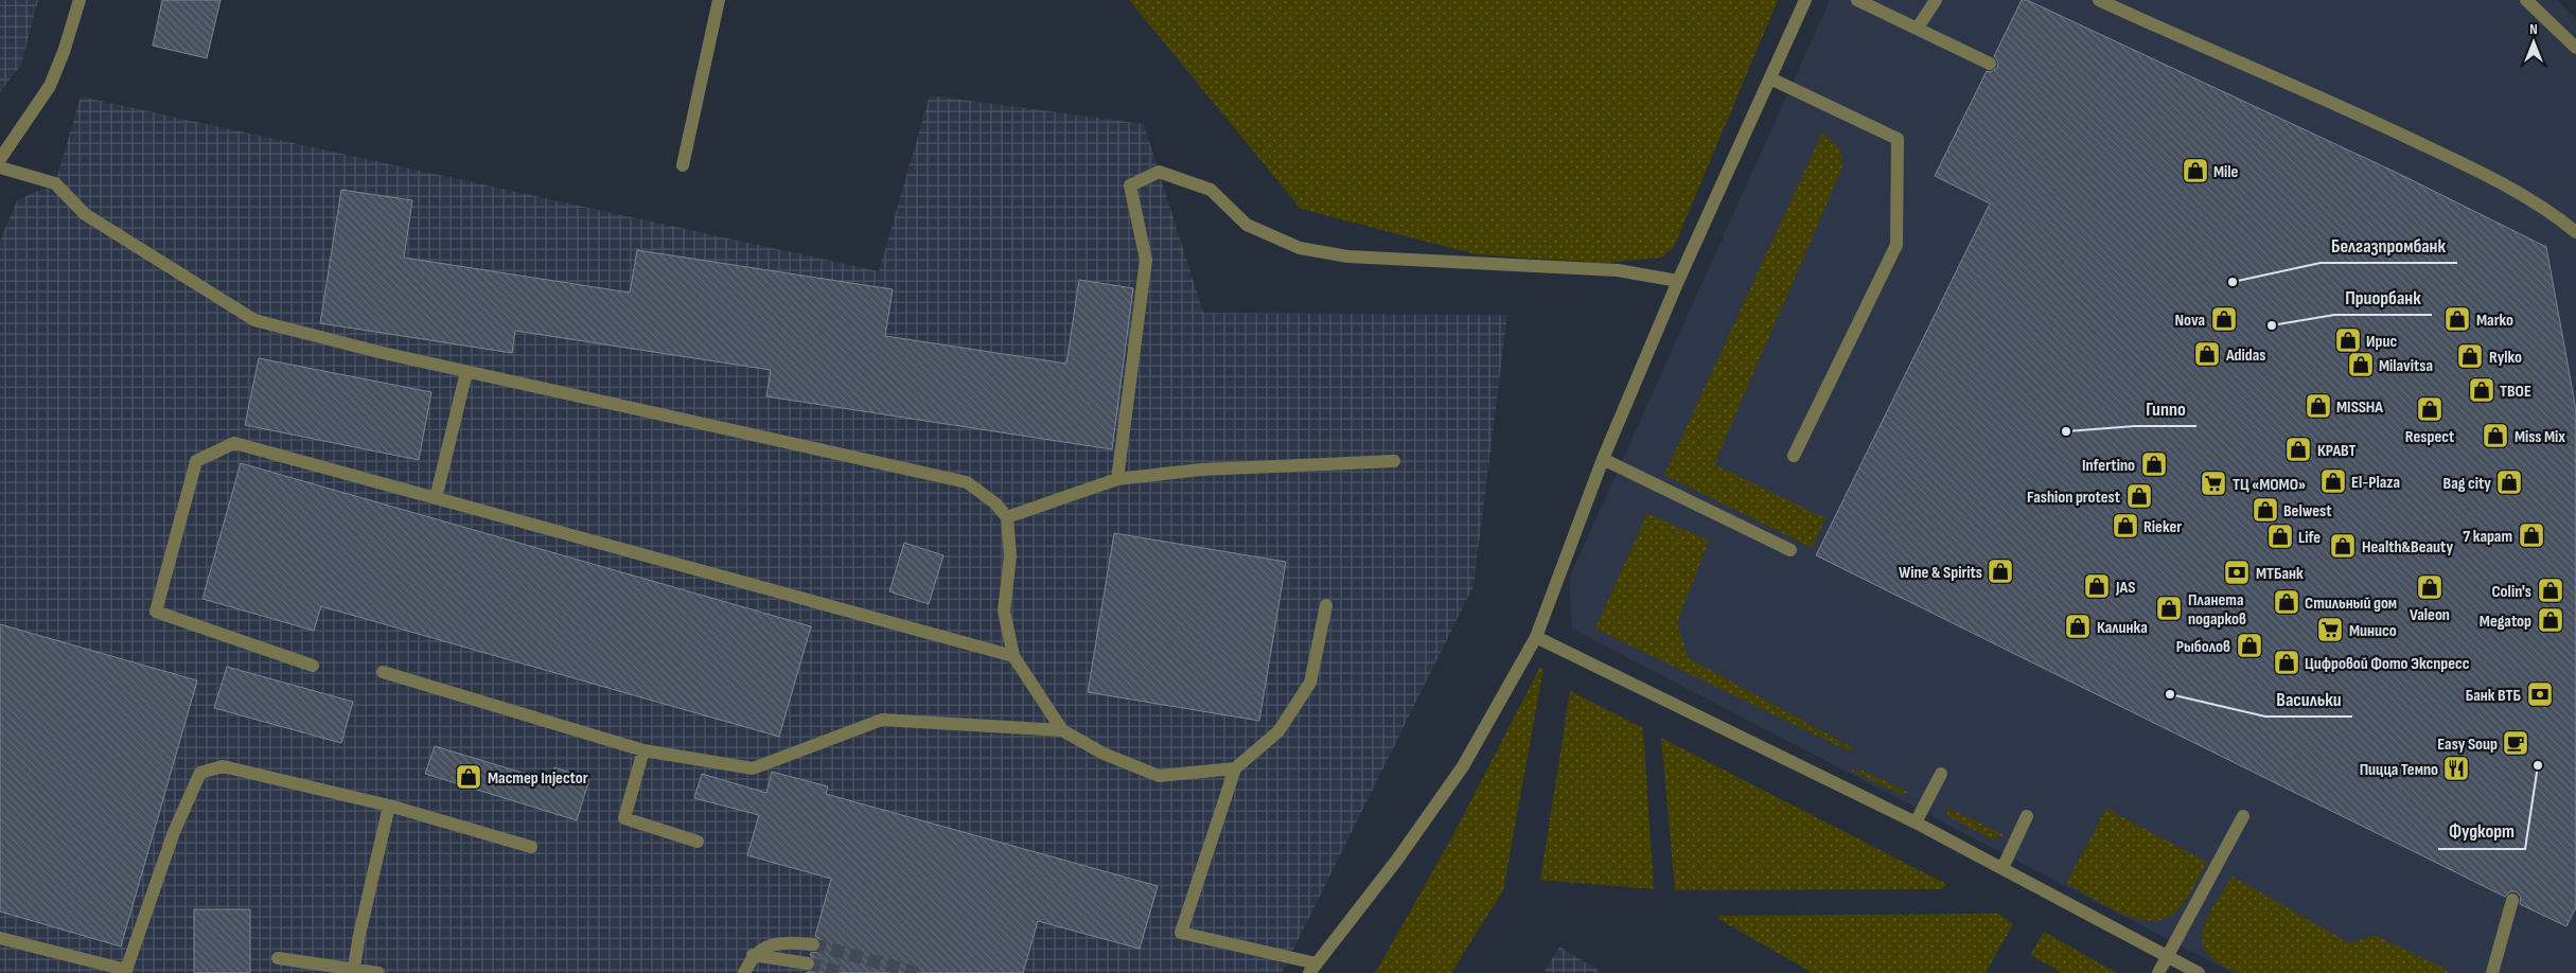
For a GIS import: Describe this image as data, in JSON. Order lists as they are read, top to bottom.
{
  "places": {
    "shop": [
      "Mile",
      "Nova",
      "Marko",
      "Ирис",
      "Adidas",
      "Rylko",
      "Milavitsa",
      "ТВОЕ",
      "MISSHA",
      "Respect",
      "Miss Mix",
      "КРАВТ",
      "Infertino",
      "El-Plaza",
      "Bag city",
      "Fashion protest",
      "Belwest",
      "Rieker",
      "7 карат",
      "Life",
      "Health&Beauty",
      "Wine & Spirits",
      "JAS",
      "Valeon",
      "Colin's",
      "Стильный дом",
      "Планета подарков",
      "Megatop",
      "Калинка",
      "Рыболов",
      "Цифровой Фото Экспресс",
      "Мастер Injector"
    ],
    "other": [
      "Белгазпромбанк",
      "Приорбанк",
      "Гиппо",
      "Васильки",
      "Фудкорт"
    ],
    "supermarket": ["ТЦ «МОМО»", "Минисо"],
    "bank": ["МТБанк", "Банк ВТБ"],
    "cafe": ["Easy Soup"],
    "restaurant": ["Пицца Темпо"]
  },
  "north": "top"
}
